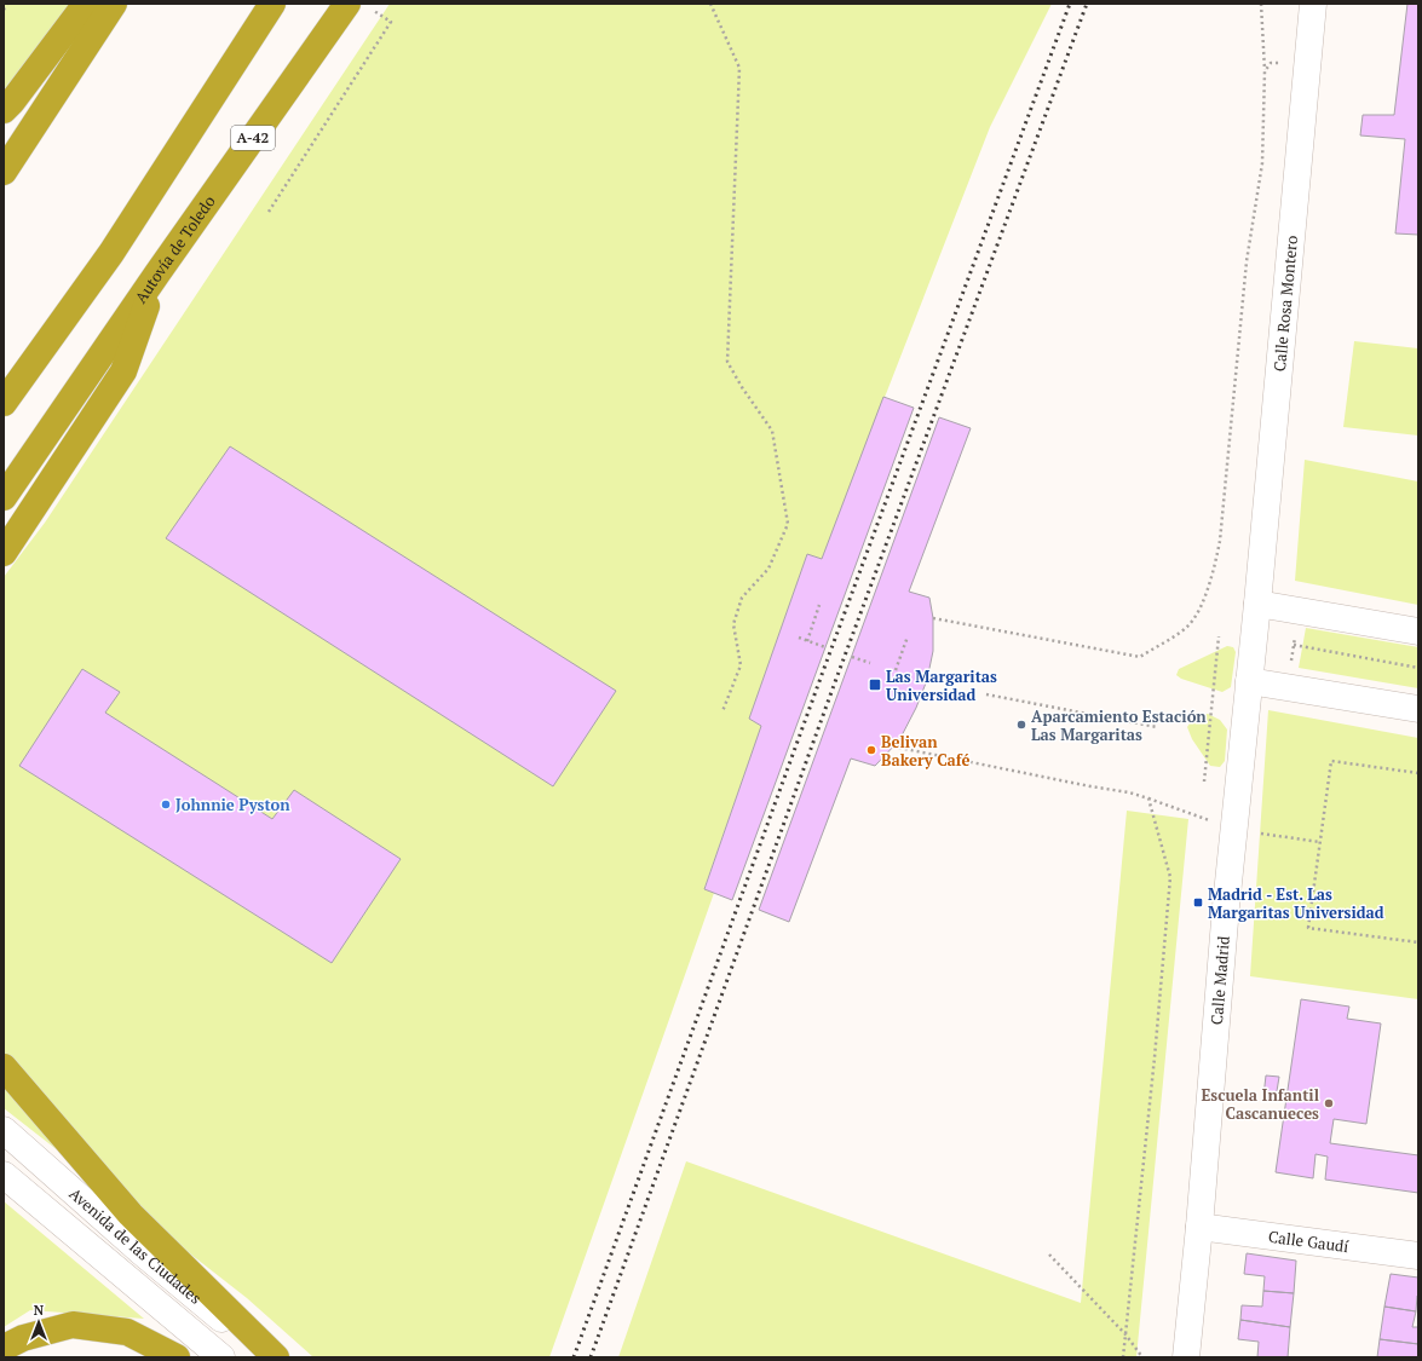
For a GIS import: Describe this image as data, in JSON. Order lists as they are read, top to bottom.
{
  "streets": {
    "highway": ["A-42", "Autovía de Toledo"],
    "street": [
      "Calle Rosa Montero",
      "Calle Madrid",
      "Calle Gaudí",
      "Avenida de las Ciudades"
    ]
  },
  "crossings": [
    ["Calle Rosa Montero", "Calle Madrid"],
    ["Calle Madrid", "Calle Gaudí"]
  ],
  "places": {
    "transit": ["Las Margaritas Universidad", "Madrid - Est. Las Margaritas Universidad"],
    "other": [
      "Aparcamiento Estación Las Margaritas",
      "Belivan Bakery Café",
      "Johnnie Pyston",
      "Escuela Infantil Cascanueces"
    ]
  },
  "north": "top"
}
